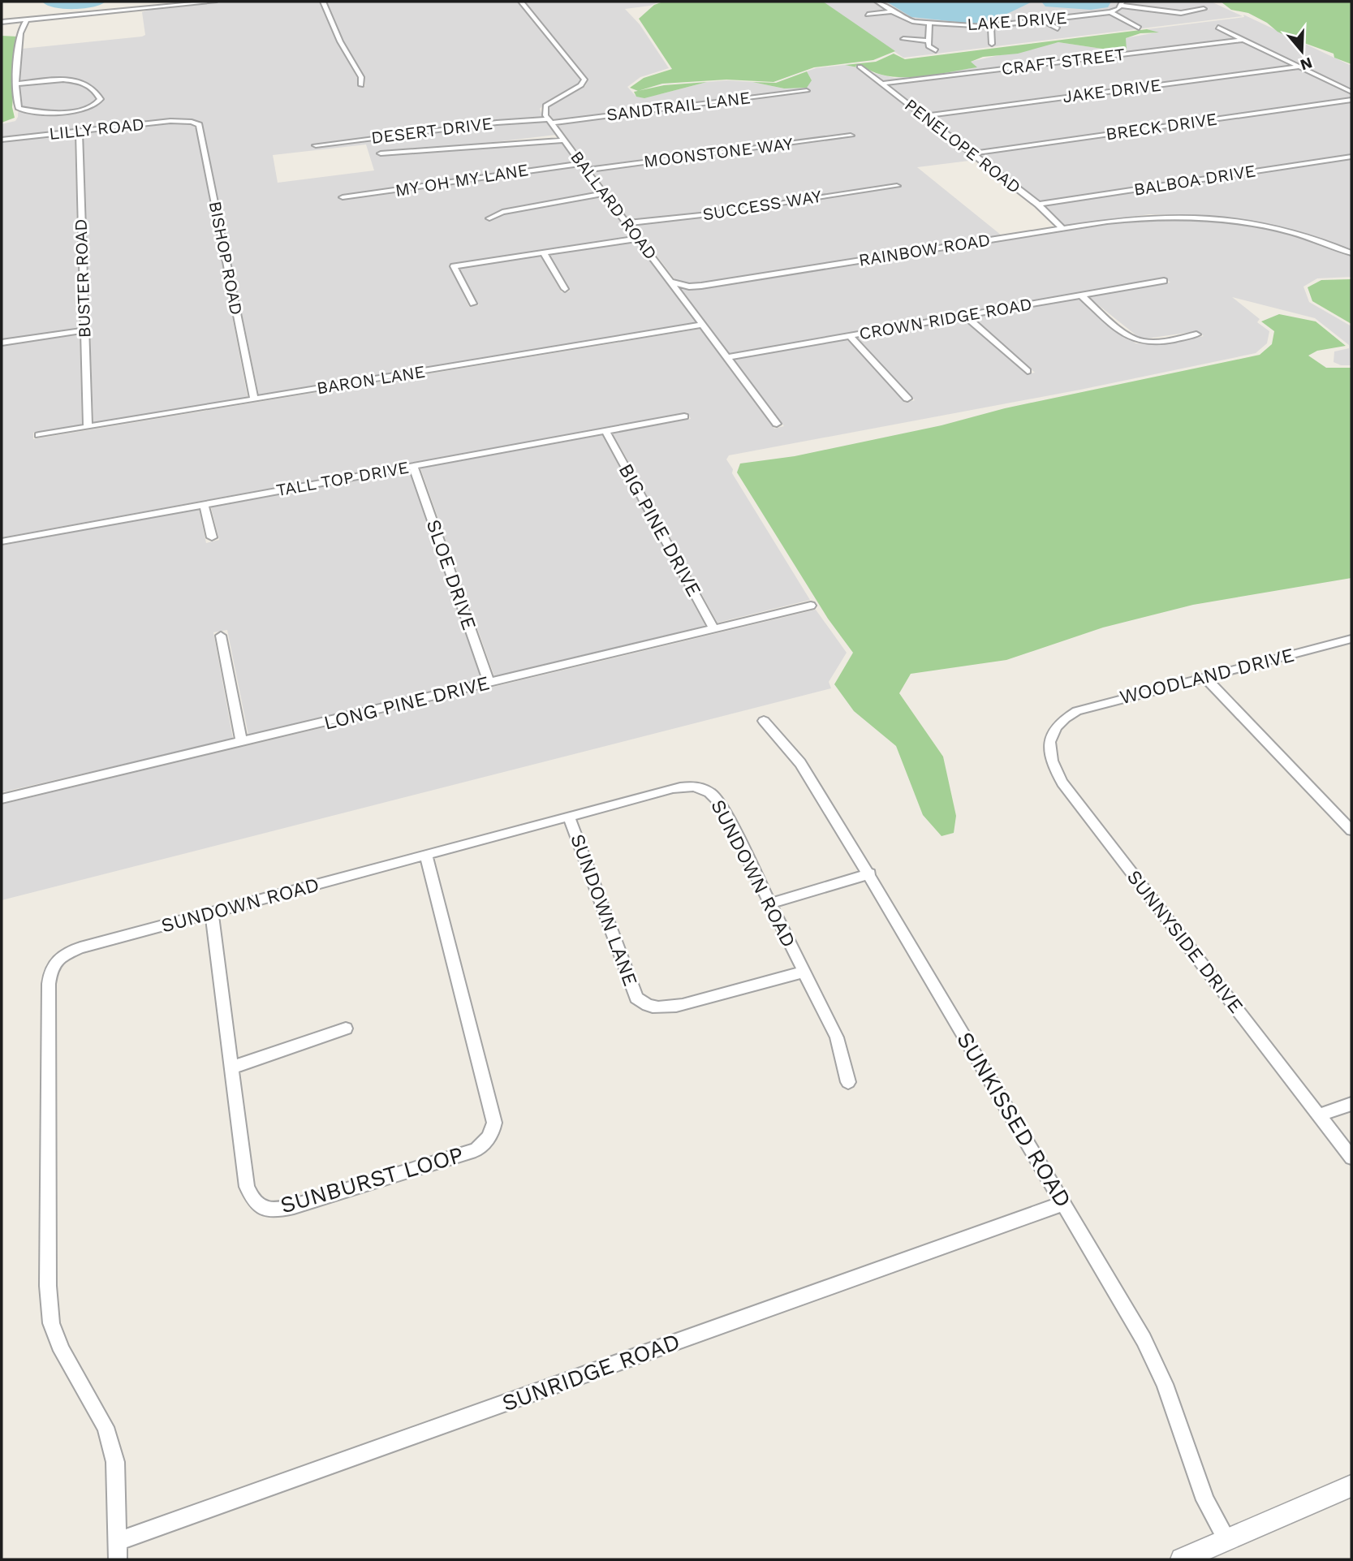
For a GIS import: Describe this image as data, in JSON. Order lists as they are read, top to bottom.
{
  "streets": {
    "street": [
      "LAKE DRIVE",
      "CRAFT STREET",
      "JAKE DRIVE",
      "SANDTRAIL LANE",
      "BRECK DRIVE",
      "LILLY ROAD",
      "DESERT DRIVE",
      "PENELOPE ROAD",
      "MOONSTONE WAY",
      "MY OH MY LANE",
      "BALBOA DRIVE",
      "BALLARD ROAD",
      "SUCCESS WAY",
      "RAINBOW ROAD",
      "BISHOP ROAD",
      "BUSTER ROAD",
      "CROWN RIDGE ROAD",
      "BARON LANE",
      "TALL TOP DRIVE",
      "BIG PINE DRIVE",
      "SLOE DRIVE",
      "WOODLAND DRIVE",
      "LONG PINE DRIVE",
      "SUNDOWN ROAD",
      "SUNDOWN LANE",
      "SUNNYSIDE DRIVE",
      "SUNKISSED ROAD",
      "SUNBURST LOOP",
      "SUNRIDGE ROAD"
    ]
  },
  "crossings": [
    ["CRAFT STREET", "PENELOPE ROAD"],
    ["JAKE DRIVE", "PENELOPE ROAD"],
    ["SANDTRAIL LANE", "DESERT DRIVE"],
    ["SANDTRAIL LANE", "BALLARD ROAD"],
    ["BRECK DRIVE", "PENELOPE ROAD"],
    ["LILLY ROAD", "BISHOP ROAD"],
    ["LILLY ROAD", "BUSTER ROAD"],
    ["DESERT DRIVE", "BALLARD ROAD"],
    ["PENELOPE ROAD", "BALBOA DRIVE"],
    ["PENELOPE ROAD", "RAINBOW ROAD"],
    ["MOONSTONE WAY", "BALLARD ROAD"],
    ["MY OH MY LANE", "BALLARD ROAD"],
    ["BALLARD ROAD", "SUCCESS WAY"],
    ["BALLARD ROAD", "RAINBOW ROAD"],
    ["BALLARD ROAD", "CROWN RIDGE ROAD"],
    ["BALLARD ROAD", "BARON LANE"],
    ["BISHOP ROAD", "BARON LANE"],
    ["BUSTER ROAD", "BARON LANE"],
    ["TALL TOP DRIVE", "BIG PINE DRIVE"],
    ["TALL TOP DRIVE", "SLOE DRIVE"],
    ["BIG PINE DRIVE", "LONG PINE DRIVE"],
    ["SLOE DRIVE", "LONG PINE DRIVE"],
    ["WOODLAND DRIVE", "SUNNYSIDE DRIVE"],
    ["SUNDOWN ROAD", "SUNDOWN LANE"],
    ["SUNDOWN ROAD", "SUNBURST LOOP"],
    ["SUNDOWN ROAD", "SUNRIDGE ROAD"],
    ["SUNKISSED ROAD", "SUNRIDGE ROAD"]
  ],
  "north": "bottom"
}
